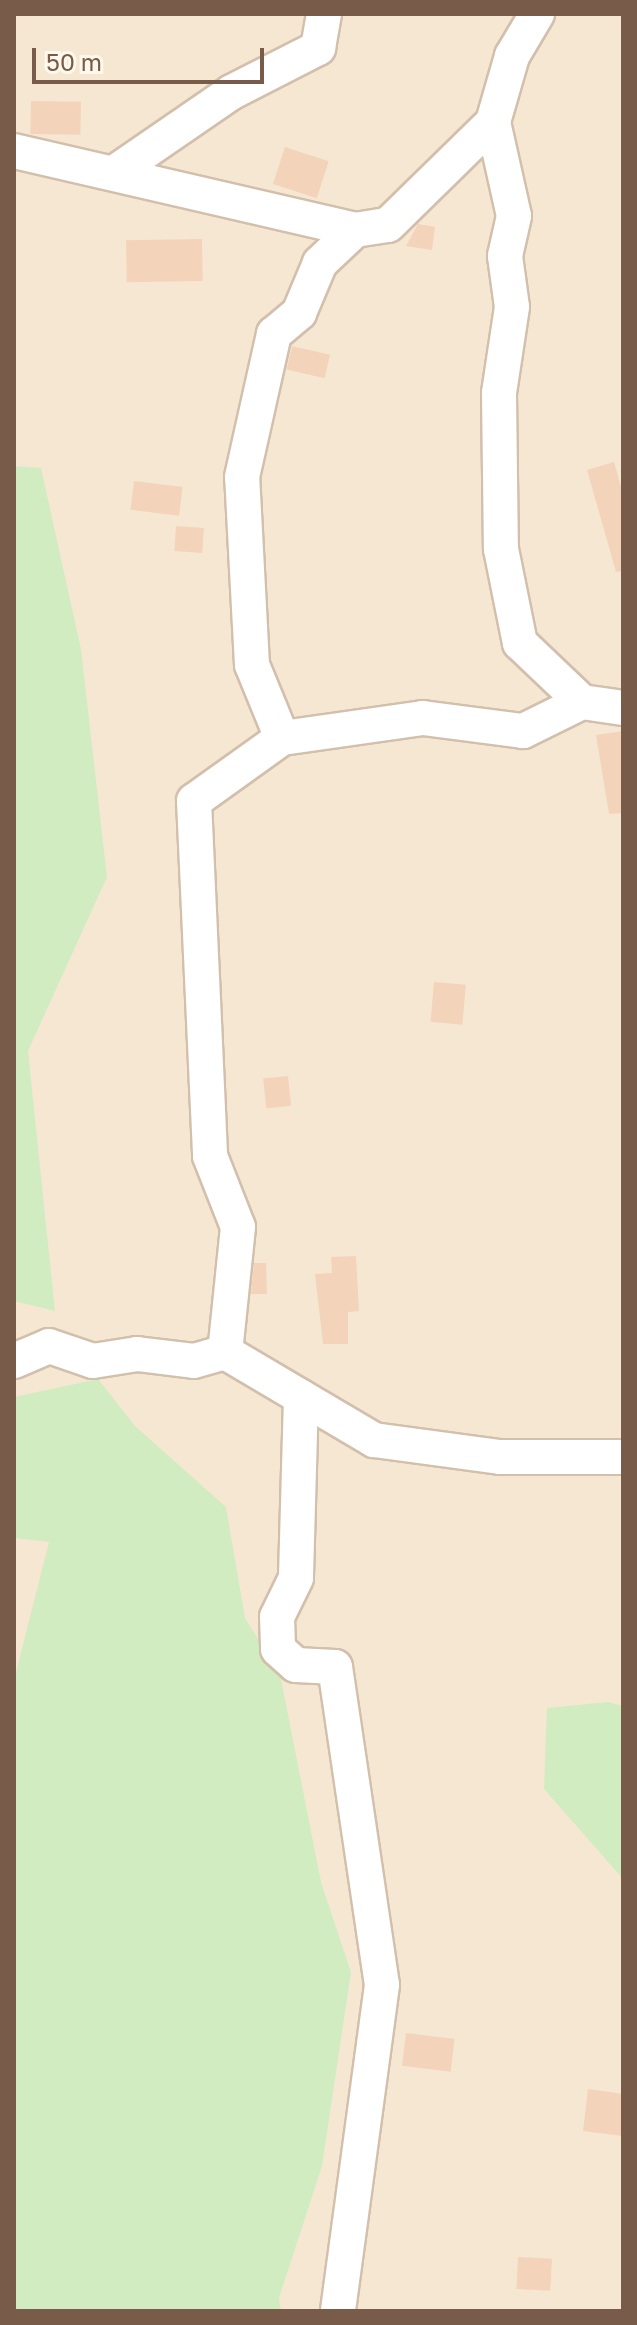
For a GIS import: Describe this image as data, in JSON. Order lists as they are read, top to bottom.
{
  "scale_bar": "50 m"
}
